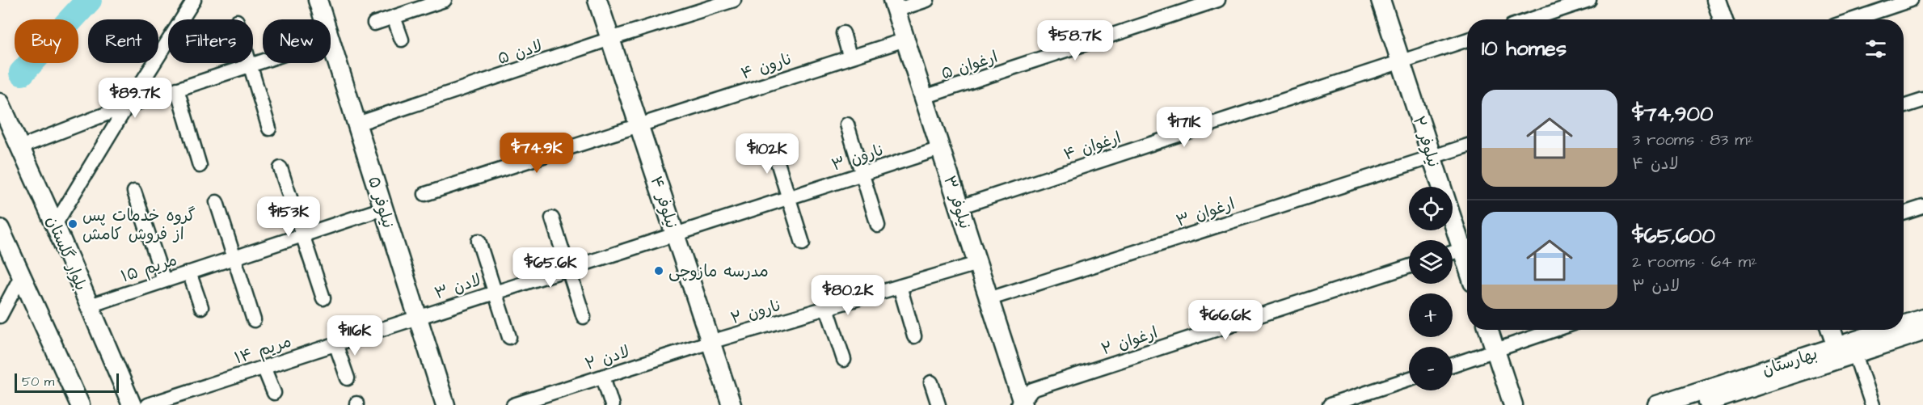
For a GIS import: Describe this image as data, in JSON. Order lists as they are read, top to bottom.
{
  "streets": {
    "street": [
      "لادن ۵",
      "ارغوان ۵",
      "نارون ۴",
      "نیلوفر ۲",
      "ارغوان ۴",
      "نارون ۳",
      "نیلوفر ۵",
      "نیلوفر ۴",
      "نیلوفر ۳",
      "ارغوان ۳",
      "بلوار گلستان",
      "مریم ۱۵",
      "لادن ۳",
      "نارون ۲",
      "ارغوان ۲",
      "مریم ۱۴",
      "لادن ۲",
      "بهارستان"
    ]
  },
  "crossings": [
    ["لادن ۵", "نیلوفر ۵"],
    ["لادن ۵", "نیلوفر ۴"],
    ["ارغوان ۵", "نیلوفر ۳"],
    ["نارون ۴", "نیلوفر ۴"],
    ["نارون ۴", "نیلوفر ۳"],
    ["نیلوفر ۲", "ارغوان ۴"],
    ["نیلوفر ۲", "ارغوان ۳"],
    ["ارغوان ۴", "نیلوفر ۳"],
    ["نارون ۳", "نیلوفر ۴"],
    ["نارون ۳", "نیلوفر ۳"],
    ["نارون ۳", "لادن ۳"],
    ["نیلوفر ۵", "مریم ۱۵"],
    ["نیلوفر ۵", "لادن ۳"],
    ["نیلوفر ۵", "مریم ۱۴"],
    ["نیلوفر ۴", "لادن ۳"],
    ["نیلوفر ۴", "نارون ۲"],
    ["نیلوفر ۴", "لادن ۲"],
    ["نیلوفر ۳", "ارغوان ۳"],
    ["نیلوفر ۳", "نارون ۲"],
    ["نیلوفر ۳", "ارغوان ۲"],
    ["بلوار گلستان", "مریم ۱۵"],
    ["لادن ۳", "مریم ۱۴"],
    ["نارون ۲", "لادن ۲"]
  ],
  "places": ["گروه خدمات پس از فروش کامش", "مدرسه مازوچی"],
  "scale_bar": "50 m",
  "page": {
    "chip": [
      "Buy",
      "Rent",
      "Filters",
      "New"
    ],
    "heading": "10 homes",
    "price": [
      "$58.7K",
      "$89.7K",
      "$171K",
      "$74.9K",
      "$102K",
      "$153K",
      "$65.6K",
      "$80.2K",
      "$66.6K",
      "$116K"
    ],
    "list": [
      {
        "name": "$74,900",
        "note": "3 rooms · 83 m² · لادن ۴"
      },
      {
        "name": "$65,600",
        "note": "2 rooms · 64 m² · لادن ۳"
      }
    ],
    "map_buttons": ["+", "−"],
    "scale": "50 m"
  }
}
